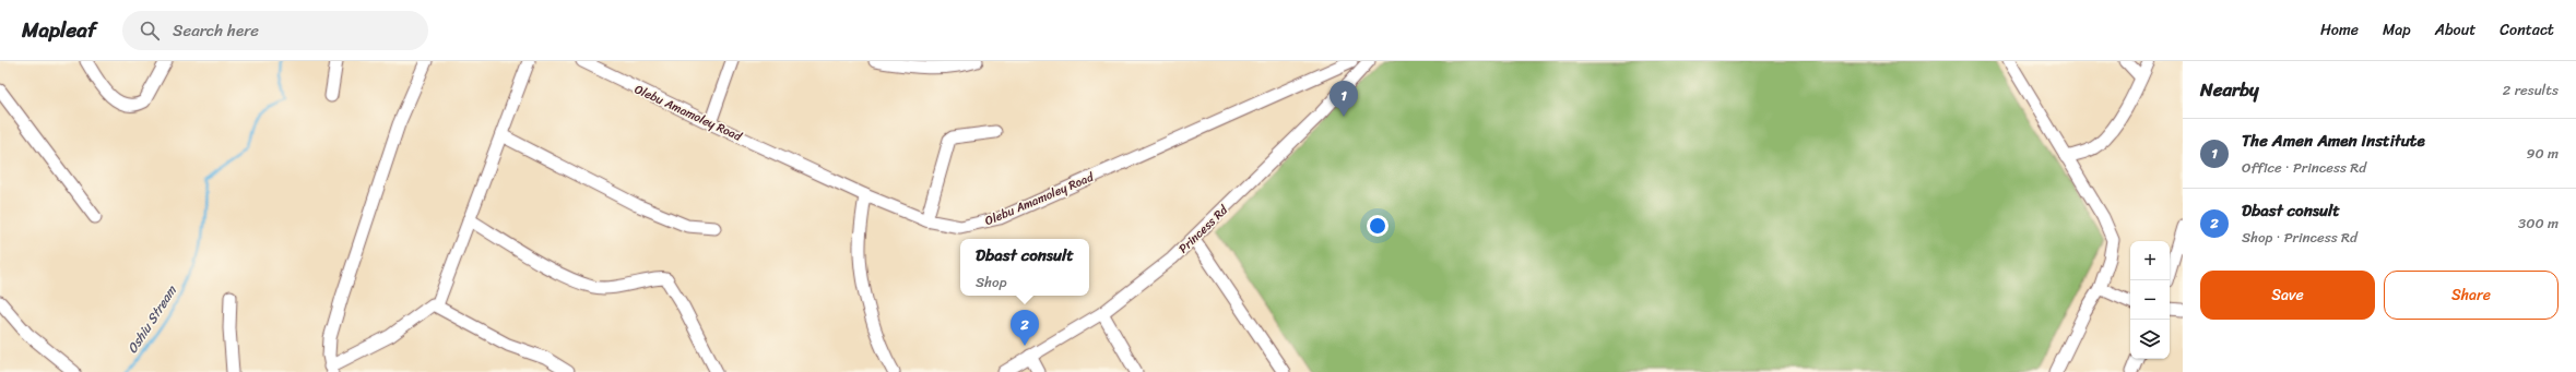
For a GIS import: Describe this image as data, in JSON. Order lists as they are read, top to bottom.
{
  "streets": {
    "street": ["Olebu Amamoley Road", "Princess Rd"]
  },
  "water": ["Oshiu Stream"],
  "page": {
    "header": "Mapleaf",
    "search": "Search here",
    "nav": [
      "Home",
      "Map",
      "About",
      "Contact"
    ],
    "heading": ["Nearby", "2 results"],
    "pins": ["1", "2"],
    "list": [
      {
        "mark": "1",
        "name": "The Amen Amen Institute",
        "note": "Office · Princess Rd",
        "value": "90 m"
      },
      {
        "mark": "2",
        "name": "Dbast consult",
        "note": "Shop · Princess Rd",
        "value": "300 m"
      }
    ],
    "popup": ["Dbast consult", "Shop"],
    "map_buttons": ["+", "−"],
    "buttons": ["Save", "Share"]
  }
}
